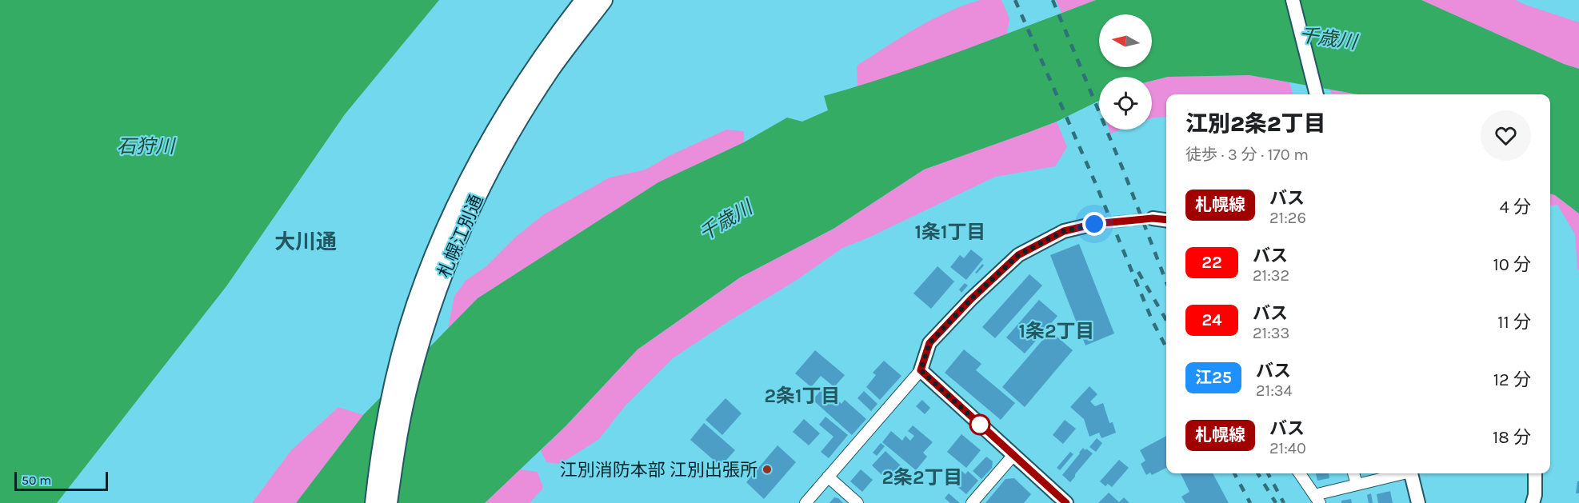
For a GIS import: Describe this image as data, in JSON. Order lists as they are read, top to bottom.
{
  "streets": {
    "highway": ["札幌江別通"]
  },
  "districts": [
    "1条1丁目",
    "大川通",
    "1条2丁目",
    "2条1丁目",
    "2条2丁目"
  ],
  "water": ["千歳川", "石狩川"],
  "places": ["江別消防本部 江別出張所"],
  "lines": ["bus line 札幌線"],
  "scale_bar": "50 m",
  "north": "left",
  "page": {
    "heading": ["江別2条2丁目", "徒歩 · 3 分 · 170 m"],
    "list": [
      {
        "mark": "札幌線",
        "name": "バス",
        "note": "21:26",
        "value": "4 分"
      },
      {
        "mark": "22",
        "name": "バス",
        "note": "21:32",
        "value": "10 分"
      },
      {
        "mark": "24",
        "name": "バス",
        "note": "21:33",
        "value": "11 分"
      },
      {
        "mark": "江25",
        "name": "バス",
        "note": "21:34",
        "value": "12 分"
      },
      {
        "mark": "札幌線",
        "name": "バス",
        "note": "21:40",
        "value": "18 分"
      }
    ],
    "scale": "50 m"
  }
}
